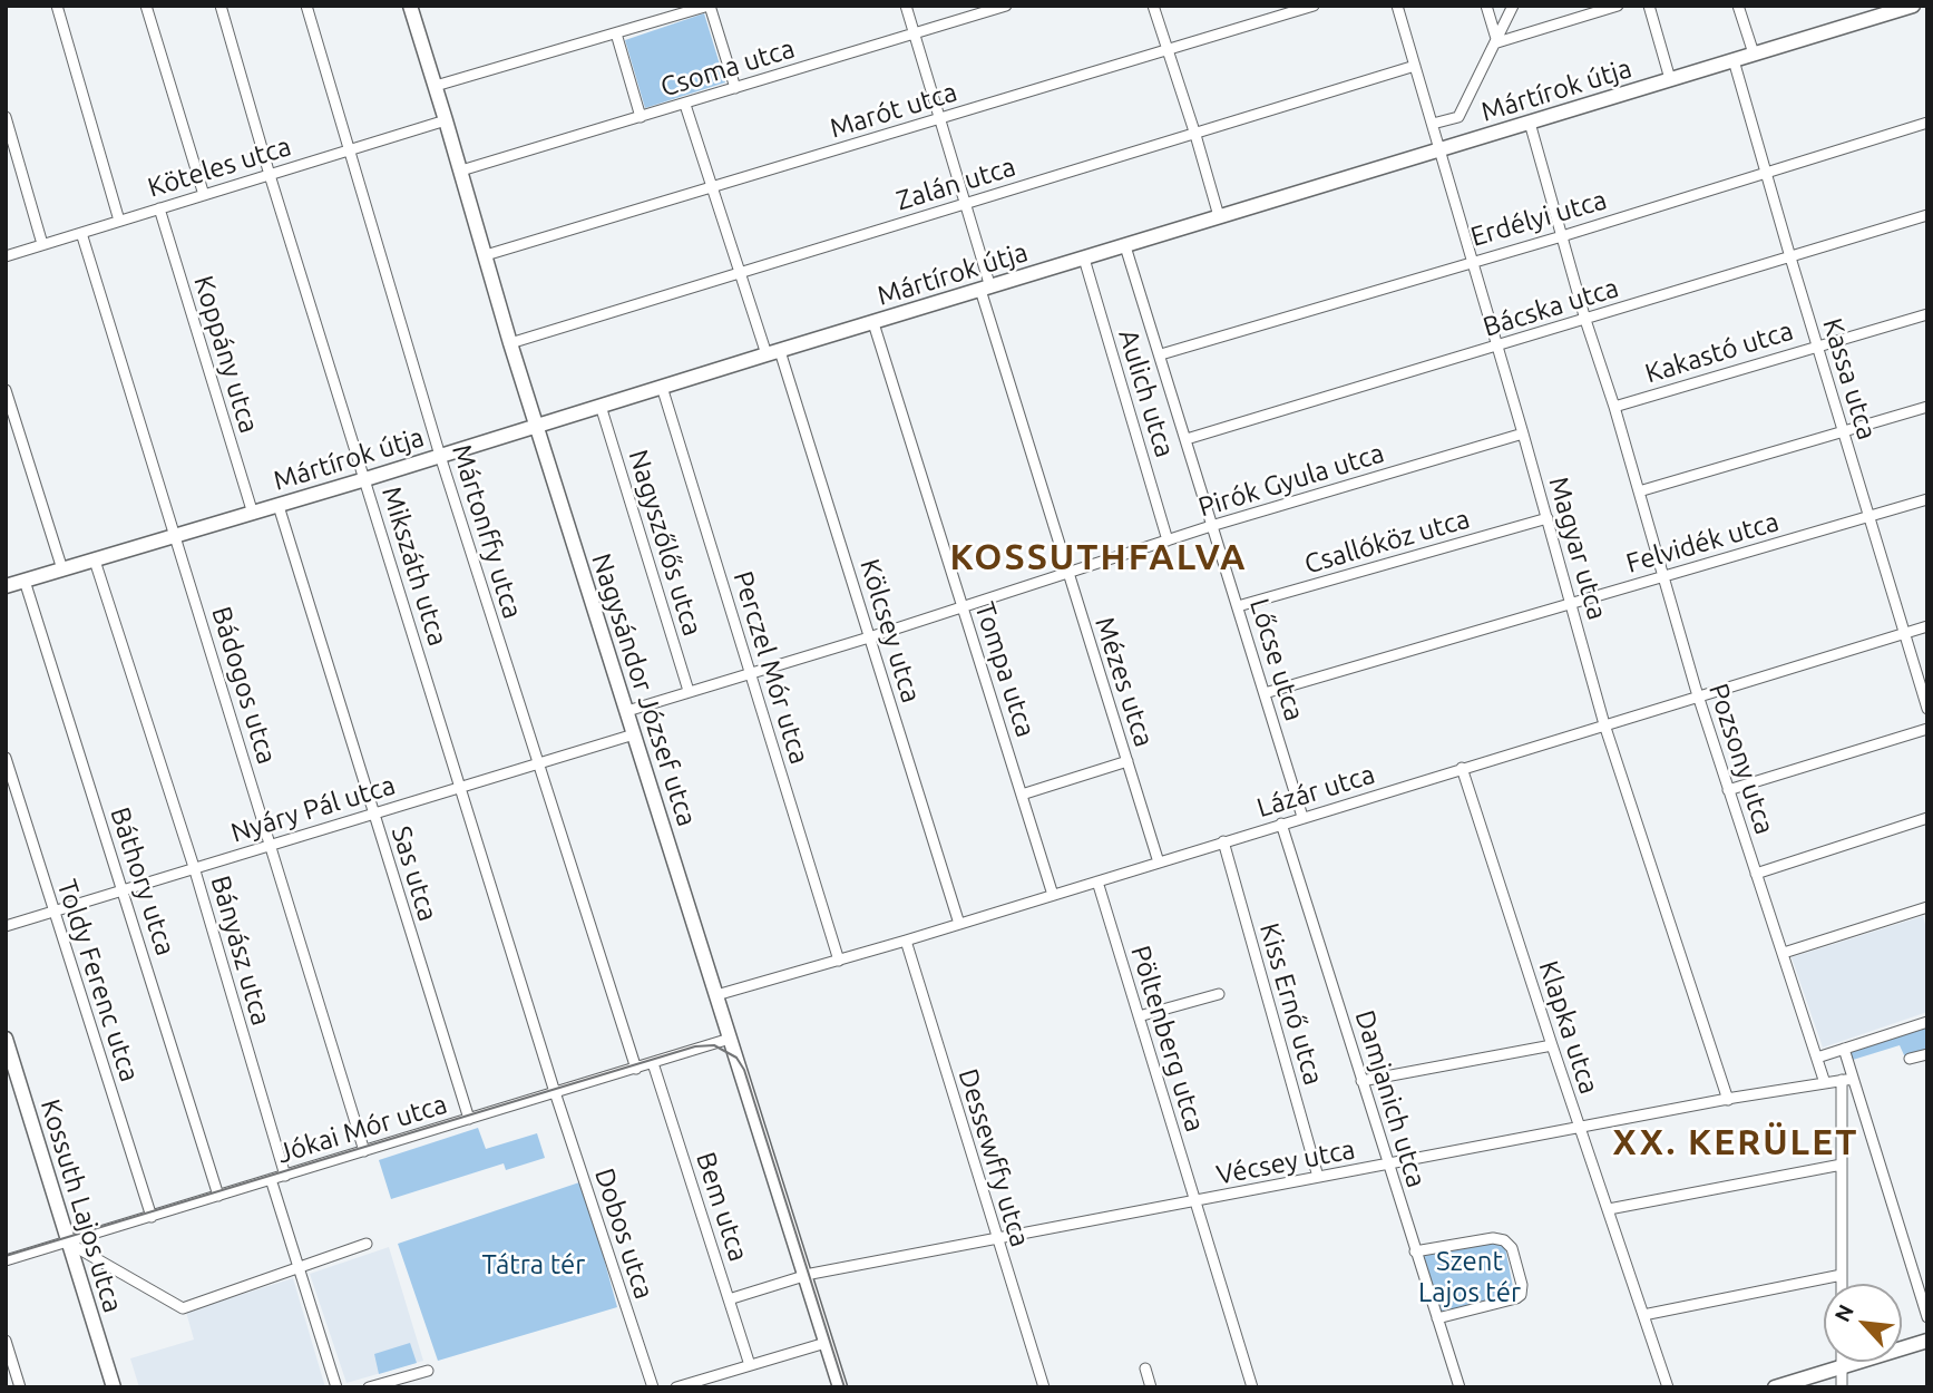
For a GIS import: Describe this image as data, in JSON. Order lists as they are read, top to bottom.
{
  "streets": {
    "street": [
      "Csoma utca",
      "Mártírok útja",
      "Marót utca",
      "Köteles utca",
      "Zalán utca",
      "Erdélyi utca",
      "Bácska utca",
      "Kakastó utca",
      "Koppány utca",
      "Kassa utca",
      "Aulich utca",
      "Pirók Gyula utca",
      "Mártonffy utca",
      "Csallóköz utca",
      "Nagyszőlős utca",
      "Felvidék utca",
      "Magyar utca",
      "Mikszáth utca",
      "Kölcsey utca",
      "Lőcse utca",
      "Perczel Mór utca",
      "Tompa utca",
      "Mézes utca",
      "Bádogos utca",
      "Nagysándor József utca",
      "Pozsony utca",
      "Lázár utca",
      "Nyáry Pál utca",
      "Sas utca",
      "Báthory utca",
      "Bányász utca",
      "Toldy Ferenc utca",
      "Kiss Ernő utca",
      "Klapka utca",
      "Pöltenberg utca",
      "Damjanich utca",
      "Jókai Mór utca",
      "Dessewffy utca",
      "Vécsey utca",
      "Kossuth Lajos utca",
      "Bem utca",
      "Dobos utca"
    ]
  },
  "crossings": [
    ["Csoma utca", "Kölcsey utca"],
    ["Csoma utca", "Mézes utca"],
    ["Csoma utca", "Nagysándor József utca"],
    ["Mártírok útja", "Koppány utca"],
    ["Mártírok útja", "Kassa utca"],
    ["Mártírok útja", "Aulich utca"],
    ["Mártírok útja", "Mártonffy utca"],
    ["Mártírok útja", "Nagyszőlős utca"],
    ["Mártírok útja", "Magyar utca"],
    ["Mártírok útja", "Mikszáth utca"],
    ["Mártírok útja", "Kölcsey utca"],
    ["Mártírok útja", "Lőcse utca"],
    ["Mártírok útja", "Perczel Mór utca"],
    ["Mártírok útja", "Tompa utca"],
    ["Mártírok útja", "Mézes utca"],
    ["Mártírok útja", "Bádogos utca"],
    ["Mártírok útja", "Nagysándor József utca"],
    ["Mártírok útja", "Sas utca"],
    ["Mártírok útja", "Báthory utca"],
    ["Mártírok útja", "Bányász utca"],
    ["Marót utca", "Kölcsey utca"],
    ["Marót utca", "Mézes utca"],
    ["Marót utca", "Nagysándor József utca"],
    ["Köteles utca", "Koppány utca"],
    ["Köteles utca", "Mártonffy utca"],
    ["Köteles utca", "Mikszáth utca"],
    ["Köteles utca", "Bádogos utca"],
    ["Köteles utca", "Nagysándor József utca"],
    ["Zalán utca", "Magyar utca"],
    ["Zalán utca", "Kölcsey utca"],
    ["Zalán utca", "Mézes utca"],
    ["Zalán utca", "Nagysándor József utca"],
    ["Erdélyi utca", "Kassa utca"],
    ["Erdélyi utca", "Magyar utca"],
    ["Erdélyi utca", "Lőcse utca"],
    ["Bácska utca", "Kassa utca"],
    ["Bácska utca", "Magyar utca"],
    ["Bácska utca", "Lőcse utca"],
    ["Bácska utca", "Pozsony utca"],
    ["Kakastó utca", "Kassa utca"],
    ["Kakastó utca", "Pozsony utca"],
    ["Kassa utca", "Felvidék utca"],
    ["Kassa utca", "Lázár utca"],
    ["Aulich utca", "Pirók Gyula utca"],
    ["Pirók Gyula utca", "Nagyszőlős utca"],
    ["Pirók Gyula utca", "Magyar utca"],
    ["Pirók Gyula utca", "Kölcsey utca"],
    ["Pirók Gyula utca", "Lőcse utca"],
    ["Pirók Gyula utca", "Perczel Mór utca"],
    ["Pirók Gyula utca", "Tompa utca"],
    ["Pirók Gyula utca", "Mézes utca"],
    ["Pirók Gyula utca", "Nagysándor József utca"],
    ["Mártonffy utca", "Nyáry Pál utca"],
    ["Mártonffy utca", "Jókai Mór utca"],
    ["Csallóköz utca", "Magyar utca"],
    ["Csallóköz utca", "Lőcse utca"],
    ["Felvidék utca", "Magyar utca"],
    ["Felvidék utca", "Lőcse utca"],
    ["Felvidék utca", "Pozsony utca"],
    ["Magyar utca", "Lázár utca"],
    ["Magyar utca", "Vécsey utca"],
    ["Mikszáth utca", "Nyáry Pál utca"],
    ["Mikszáth utca", "Jókai Mór utca"],
    ["Mikszáth utca", "Dobos utca"],
    ["Kölcsey utca", "Lázár utca"],
    ["Lőcse utca", "Lázár utca"],
    ["Perczel Mór utca", "Lázár utca"],
    ["Tompa utca", "Lázár utca"],
    ["Mézes utca", "Lázár utca"],
    ["Bádogos utca", "Nyáry Pál utca"],
    ["Bádogos utca", "Jókai Mór utca"],
    ["Nagysándor József utca", "Lázár utca"],
    ["Nagysándor József utca", "Nyáry Pál utca"],
    ["Nagysándor József utca", "Jókai Mór utca"],
    ["Nagysándor József utca", "Vécsey utca"],
    ["Pozsony utca", "Lázár utca"],
    ["Pozsony utca", "Vécsey utca"],
    ["Lázár utca", "Kiss Ernő utca"],
    ["Lázár utca", "Klapka utca"],
    ["Lázár utca", "Pöltenberg utca"],
    ["Lázár utca", "Damjanich utca"],
    ["Lázár utca", "Dessewffy utca"],
    ["Nyáry Pál utca", "Sas utca"],
    ["Nyáry Pál utca", "Báthory utca"],
    ["Nyáry Pál utca", "Bányász utca"],
    ["Nyáry Pál utca", "Toldy Ferenc utca"],
    ["Sas utca", "Jókai Mór utca"],
    ["Báthory utca", "Jókai Mór utca"],
    ["Bányász utca", "Jókai Mór utca"],
    ["Toldy Ferenc utca", "Jókai Mór utca"],
    ["Kiss Ernő utca", "Vécsey utca"],
    ["Klapka utca", "Vécsey utca"],
    ["Pöltenberg utca", "Vécsey utca"],
    ["Damjanich utca", "Vécsey utca"],
    ["Jókai Mór utca", "Kossuth Lajos utca"],
    ["Jókai Mór utca", "Bem utca"],
    ["Jókai Mór utca", "Dobos utca"],
    ["Dessewffy utca", "Vécsey utca"],
    ["Vécsey utca", "Bem utca"]
  ],
  "districts": ["KOSSUTHFALVA", "XX. KERÜLET"],
  "parks": ["Szent Lajos tér", "Tátra tér"],
  "north": "top left"
}
